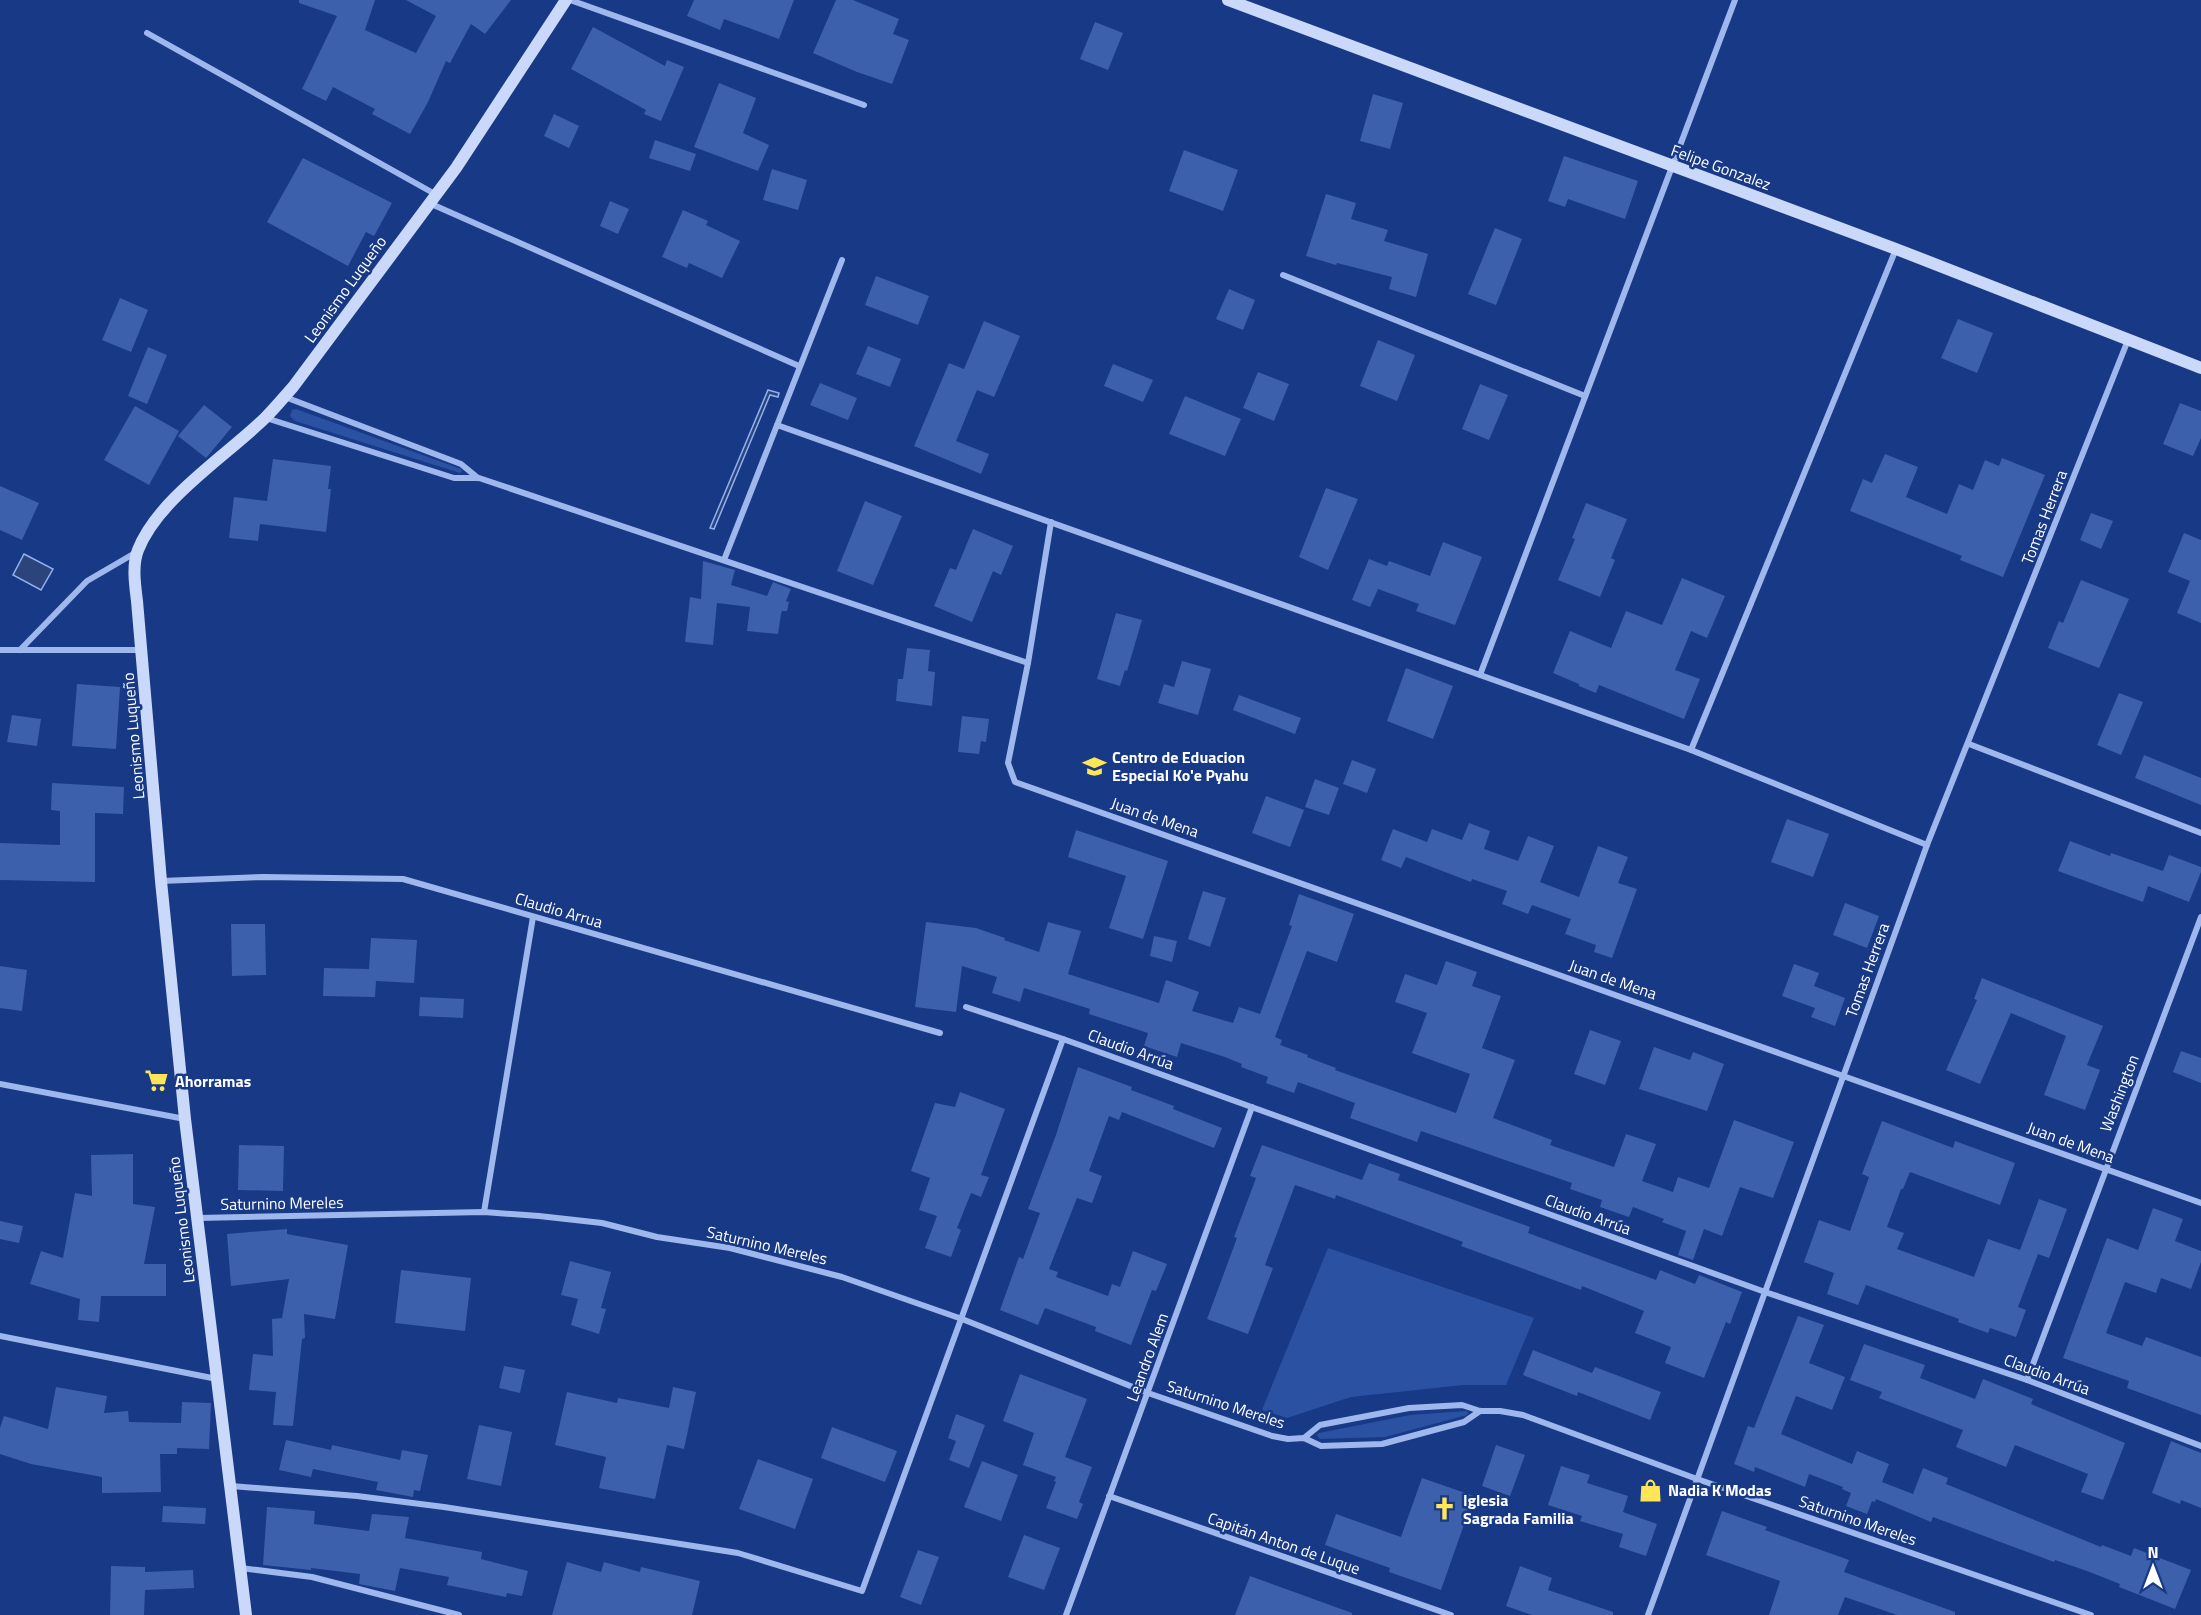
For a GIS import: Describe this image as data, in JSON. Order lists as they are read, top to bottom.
{
  "streets": {
    "street": [
      "Felipe Gonzalez",
      "Leonismo Luqueño",
      "Tomas Herrera",
      "Juan de Mena",
      "Claudio Arrua",
      "Claudio Arrúa",
      "Washington",
      "Saturnino Mereles",
      "Leandro Alem",
      "Capitán Anton de Luque"
    ]
  },
  "crossings": [
    ["Felipe Gonzalez", "Tomas Herrera"],
    ["Leonismo Luqueño", "Claudio Arrua"],
    ["Leonismo Luqueño", "Saturnino Mereles"],
    ["Tomas Herrera", "Juan de Mena"],
    ["Tomas Herrera", "Claudio Arrúa"],
    ["Tomas Herrera", "Saturnino Mereles"],
    ["Juan de Mena", "Washington"],
    ["Claudio Arrúa", "Washington"],
    ["Claudio Arrúa", "Leandro Alem"],
    ["Saturnino Mereles", "Leandro Alem"],
    ["Leandro Alem", "Capitán Anton de Luque"]
  ],
  "places": {
    "school or university": ["Centro de Eduacion Especial Ko'e Pyahu"],
    "supermarket": ["Ahorramas"],
    "shop": ["Nadia K Modas"],
    "church": ["Iglesia Sagrada Familia"]
  },
  "north": "top"
}
